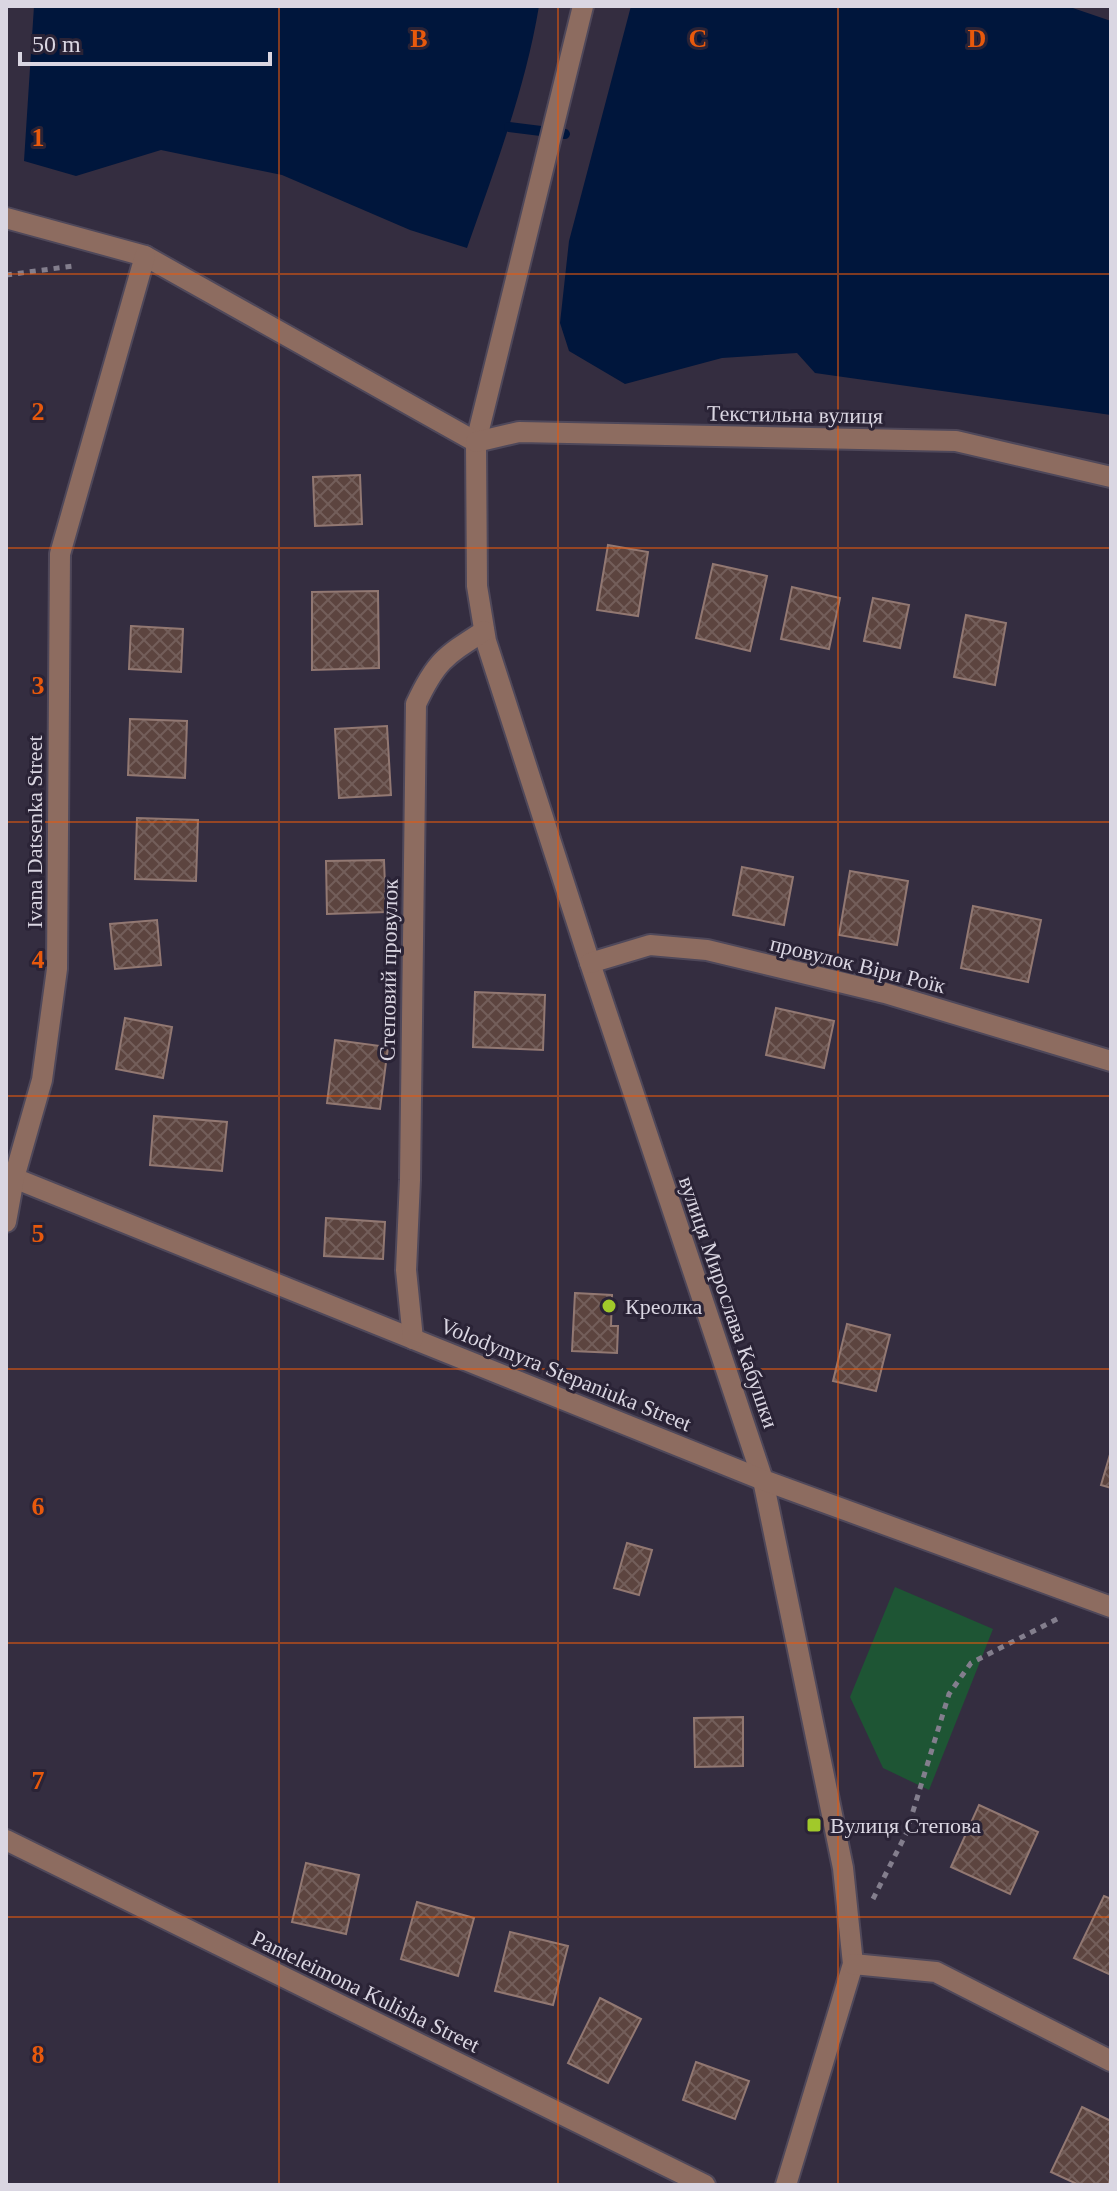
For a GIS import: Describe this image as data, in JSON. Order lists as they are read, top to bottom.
{
  "streets": {
    "street": [
      "Текстильна вулиця",
      "Ivana Datsenka Street",
      "провулок Віри Роїк",
      "Степовий провулок",
      "вулиця Мирослава Кабушки",
      "Volodymyra Stepaniuka Street",
      "Panteleimona Kulisha Street"
    ]
  },
  "crossings": [
    ["Текстильна вулиця", "вулиця Мирослава Кабушки"],
    ["Ivana Datsenka Street", "Volodymyra Stepaniuka Street"],
    ["провулок Віри Роїк", "вулиця Мирослава Кабушки"],
    ["Степовий провулок", "вулиця Мирослава Кабушки"],
    ["Степовий провулок", "Volodymyra Stepaniuka Street"],
    ["вулиця Мирослава Кабушки", "Volodymyra Stepaniuka Street"]
  ],
  "places": {
    "other": ["Креолка"],
    "transit": ["Вулиця Степова"]
  },
  "scale_bar": "50 m",
  "grid": {
    "columns": ["B", "C", "D"],
    "rows": [
      "1",
      "2",
      "3",
      "4",
      "5",
      "6",
      "7",
      "8"
    ]
  }
}
